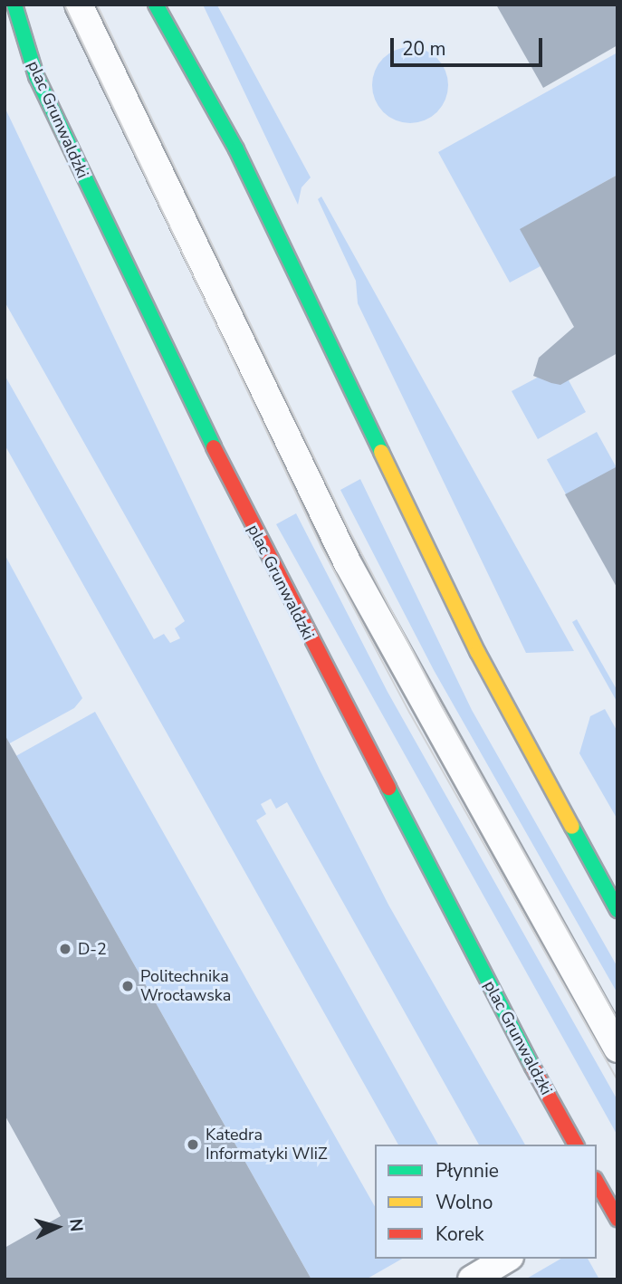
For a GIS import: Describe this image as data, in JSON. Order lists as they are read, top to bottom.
{
  "streets": {
    "main road": ["plac Grunwaldzki"]
  },
  "places": ["D-2", "Politechnika Wrocławska", "Katedra Informatyki WIiZ"],
  "legend": ["Płynnie", "Wolno", "Korek"],
  "scale_bar": "20 m",
  "north": "right"
}
